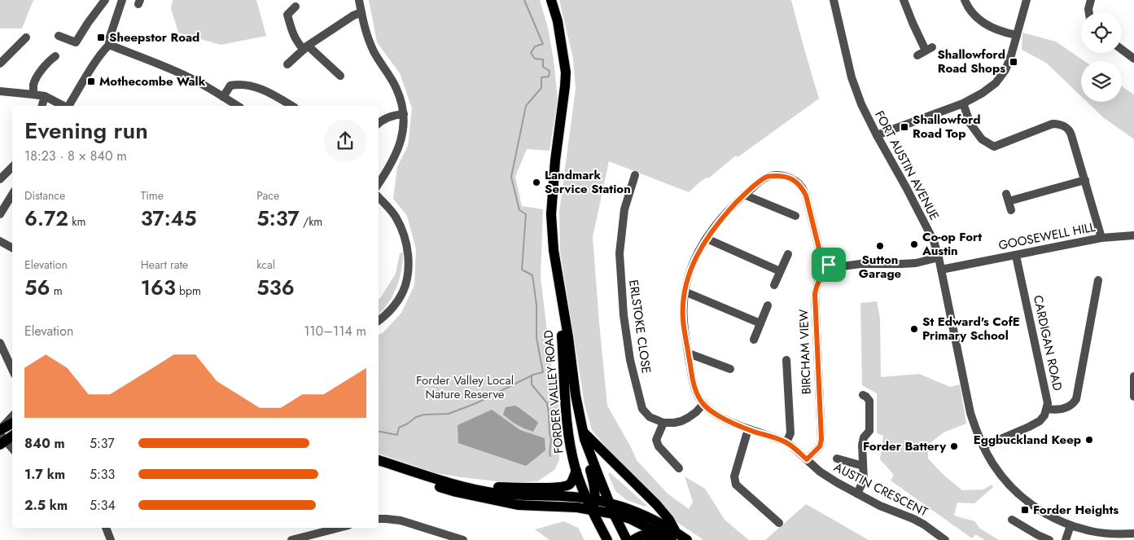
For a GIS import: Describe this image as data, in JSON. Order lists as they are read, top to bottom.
{
  "streets": {
    "main road": ["FORDER VALLEY ROAD"],
    "street": [
      "FORT AUSTIN AVENUE",
      "GOOSEWELL HILL",
      "ERLSTOKE CLOSE",
      "CARDIGAN ROAD",
      "BIRCHAM VIEW",
      "AUSTIN CRESCENT"
    ]
  },
  "crossings": [
    ["FORT AUSTIN AVENUE", "GOOSEWELL HILL"],
    ["FORT AUSTIN AVENUE", "CARDIGAN ROAD"],
    ["GOOSEWELL HILL", "CARDIGAN ROAD"],
    ["BIRCHAM VIEW", "AUSTIN CRESCENT"]
  ],
  "parks": ["Forder Valley Local Nature Reserve"],
  "places": {
    "transit": [
      "Sheepstor Road",
      "Shallowford Road Shops",
      "Mothecombe Walk",
      "Shallowford Road Top",
      "Forder Heights"
    ],
    "other": [
      "Landmark Service Station",
      "Co-op Fort Austin",
      "Sutton Garage",
      "St Edward's CofE Primary School",
      "Eggbuckland Keep",
      "Forder Battery"
    ]
  },
  "page": {
    "heading": ["Evening run", "18:23 · 8 × 840 m"],
    "stats": [
      ["Distance", "6.72 km"],
      ["Time", "37:45"],
      ["Pace", "5:37 /km"],
      ["Elevation", "56 m"],
      ["Heart rate", "163 bpm"],
      ["kcal", "536"]
    ],
    "chart": ["Elevation", "110–114 m"],
    "list": [
      {
        "name": "840 m",
        "note": "5:37"
      },
      {
        "name": "1.7 km",
        "note": "5:33"
      },
      {
        "name": "2.5 km",
        "note": "5:34"
      }
    ]
  }
}
